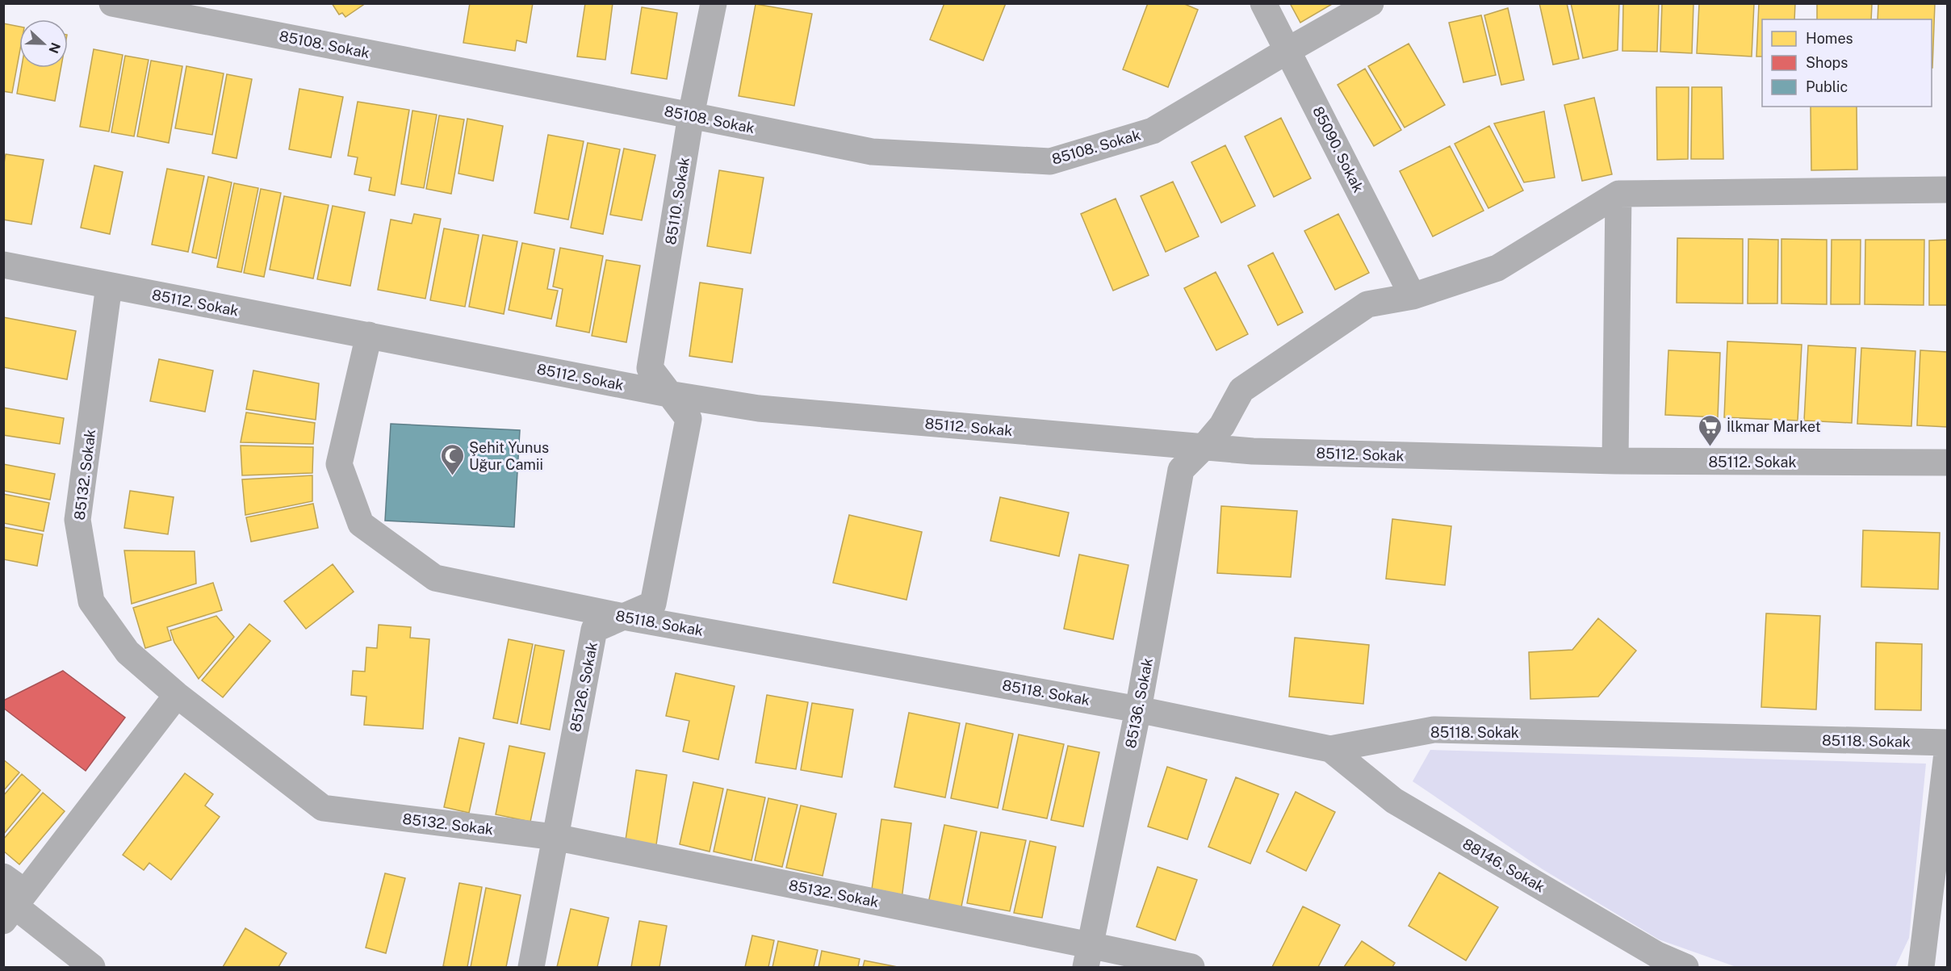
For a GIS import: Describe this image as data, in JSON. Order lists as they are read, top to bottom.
{
  "streets": {
    "street": [
      "85108. Sokak",
      "85090. Sokak",
      "85110. Sokak",
      "85112. Sokak",
      "85132. Sokak",
      "85118. Sokak",
      "85126. Sokak",
      "85136. Sokak",
      "88146. Sokak"
    ]
  },
  "crossings": [
    ["85108. Sokak", "85090. Sokak"],
    ["85108. Sokak", "85110. Sokak"],
    ["85090. Sokak", "85136. Sokak"],
    ["85110. Sokak", "85112. Sokak"],
    ["85110. Sokak", "85126. Sokak"],
    ["85112. Sokak", "85132. Sokak"],
    ["85112. Sokak", "85118. Sokak"],
    ["85112. Sokak", "85126. Sokak"],
    ["85112. Sokak", "85136. Sokak"],
    ["85132. Sokak", "85126. Sokak"],
    ["85132. Sokak", "85136. Sokak"],
    ["85118. Sokak", "85126. Sokak"],
    ["85118. Sokak", "85136. Sokak"],
    ["85118. Sokak", "88146. Sokak"]
  ],
  "places": {
    "supermarket": ["İlkmar Market"],
    "mosque": ["Şehit Yunus Uğur Camii"]
  },
  "legend": ["Homes", "Shops", "Public"],
  "north": "right"
}
